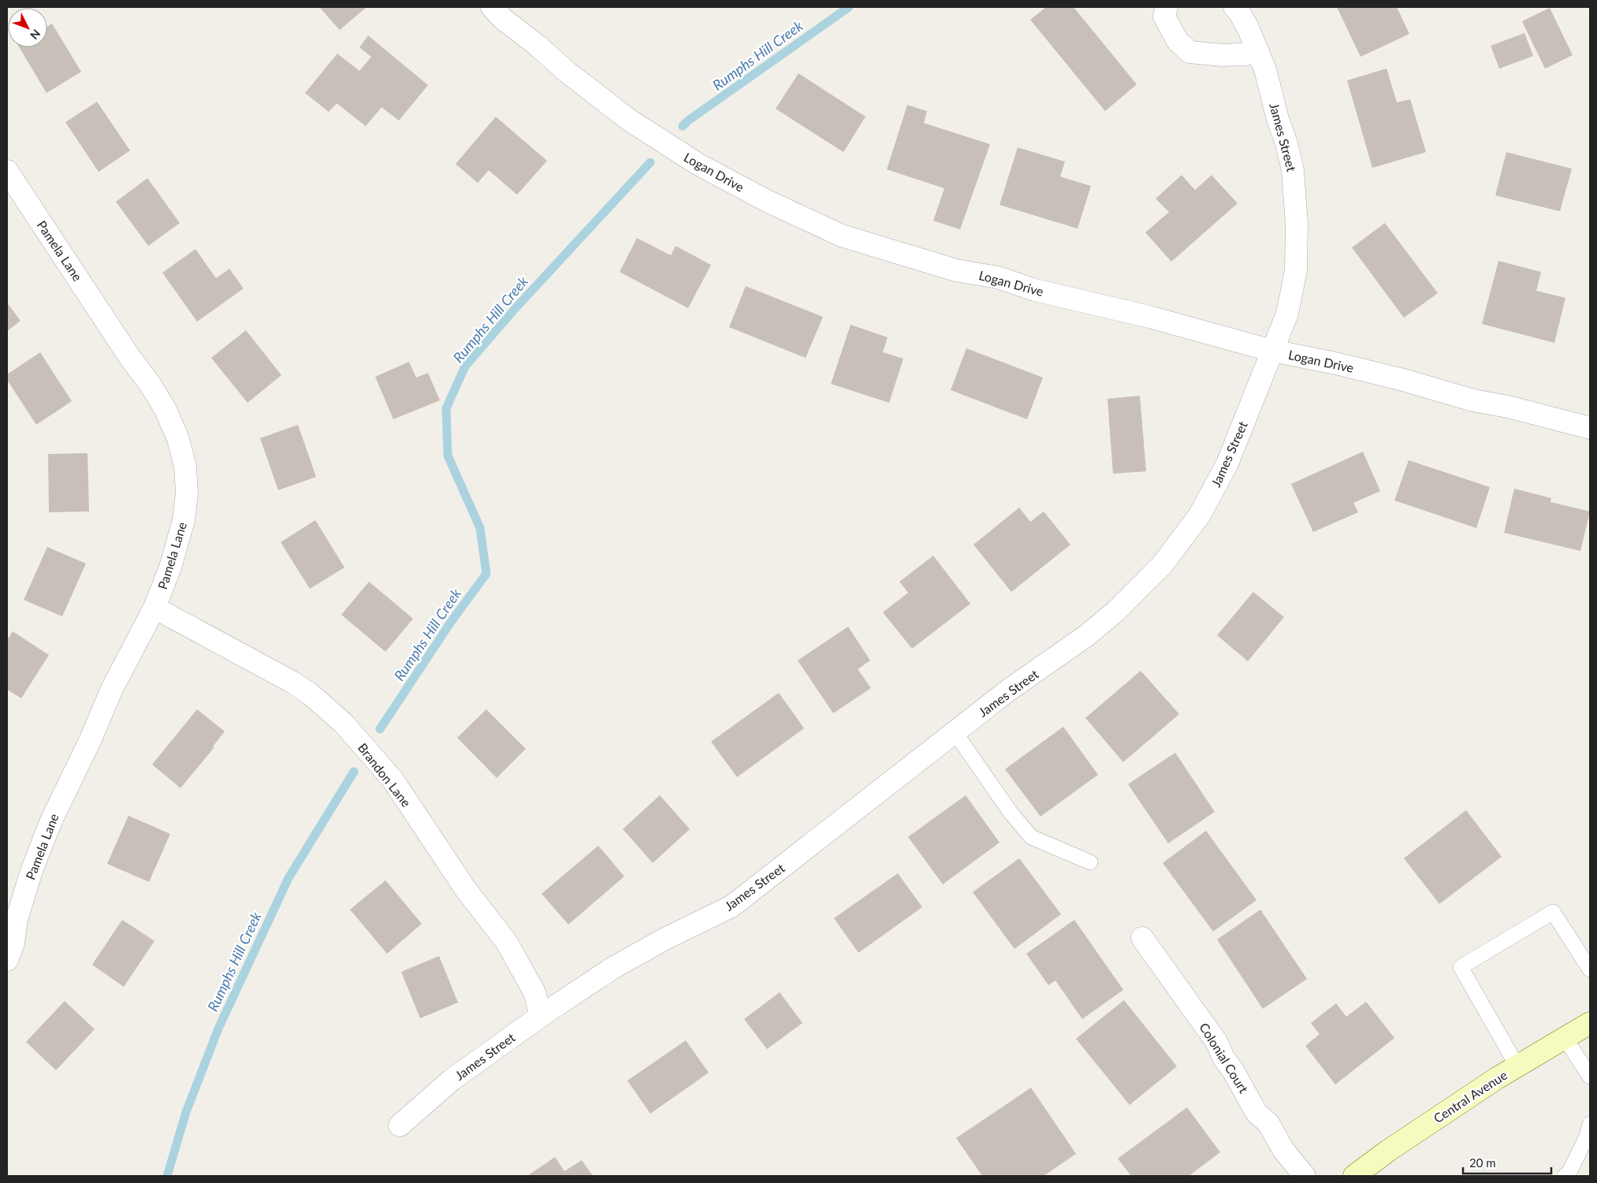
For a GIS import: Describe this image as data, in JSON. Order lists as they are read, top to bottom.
{
  "streets": {
    "street": [
      "James Street",
      "Logan Drive",
      "Pamela Lane",
      "Brandon Lane",
      "Colonial Court",
      "Central Avenue"
    ]
  },
  "crossings": [
    ["James Street", "Logan Drive"],
    ["James Street", "Brandon Lane"],
    ["Pamela Lane", "Brandon Lane"]
  ],
  "water": ["Rumphs Hill Creek"],
  "scale_bar": "20 m",
  "north": "bottom right"
}
